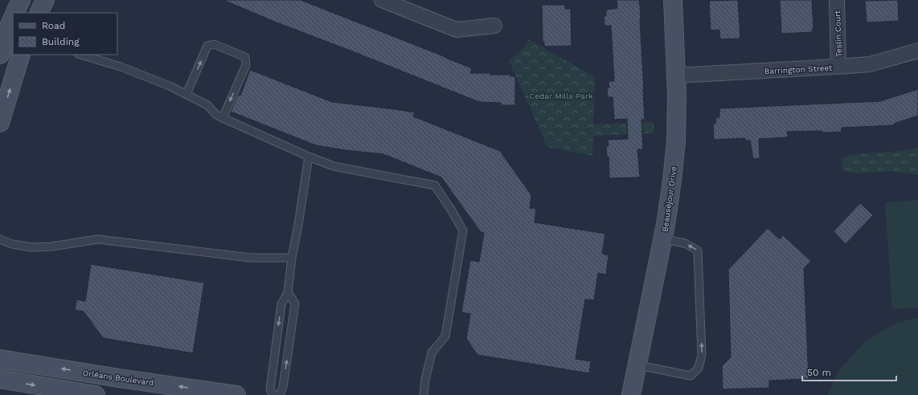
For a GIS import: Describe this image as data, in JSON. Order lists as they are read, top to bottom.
{
  "streets": {
    "main road": ["Beauséjour Drive", "Orléans Boulevard"],
    "street": ["Teslin Court", "Barrington Street"]
  },
  "crossings": [
    ["Teslin Court", "Barrington Street"],
    ["Barrington Street", "Beauséjour Drive"]
  ],
  "parks": ["Cedar Mills Park"],
  "legend": ["Road", "Building"],
  "scale_bar": "50 m"
}
